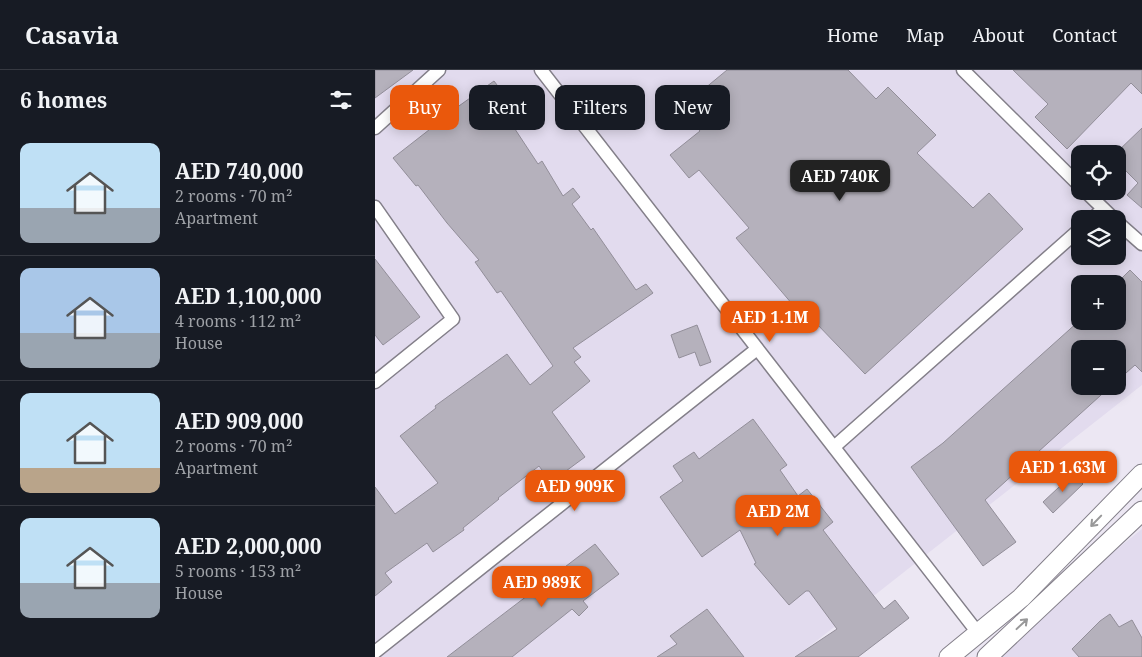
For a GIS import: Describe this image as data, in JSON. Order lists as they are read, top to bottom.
{
  "page": {
    "header": "Casavia",
    "nav": [
      "Home",
      "Map",
      "About",
      "Contact"
    ],
    "heading": "6 homes",
    "chip": [
      "Buy",
      "Rent",
      "Filters",
      "New"
    ],
    "list": [
      {
        "name": "AED 740,000",
        "note": "2 rooms · 70 m² · Apartment"
      },
      {
        "name": "AED 1,100,000",
        "note": "4 rooms · 112 m² · House"
      },
      {
        "name": "AED 909,000",
        "note": "2 rooms · 70 m² · Apartment"
      },
      {
        "name": "AED 2,000,000",
        "note": "5 rooms · 153 m² · House"
      }
    ],
    "map_buttons": ["+", "−"],
    "price": [
      "AED 740K",
      "AED 1.1M",
      "AED 1.63M",
      "AED 909K",
      "AED 2M",
      "AED 989K"
    ]
  }
}
